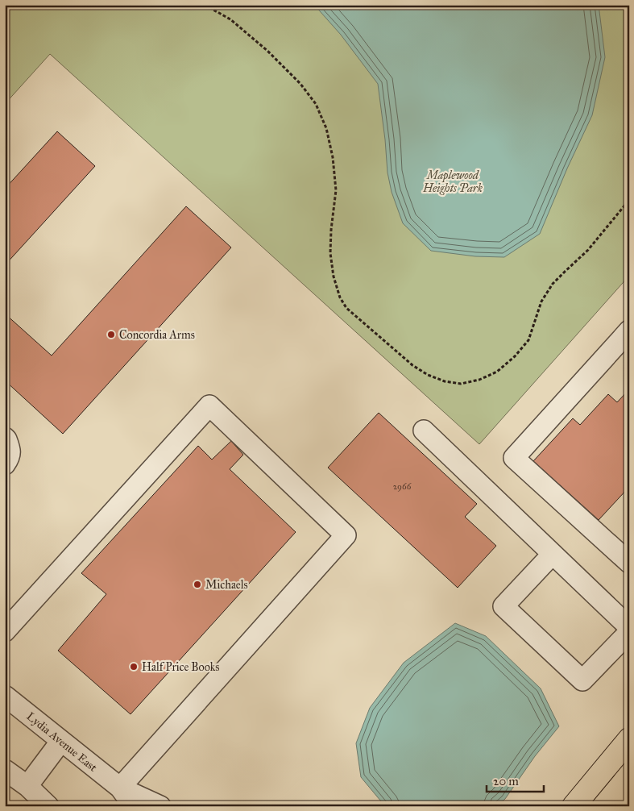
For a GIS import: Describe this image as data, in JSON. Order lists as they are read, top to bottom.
{
  "streets": {
    "street": ["Lydia Avenue East"]
  },
  "parks": ["Maplewood Heights Park"],
  "places": ["Concordia Arms", "Michaels", "Half Price Books"],
  "house_numbers": ["2966"],
  "scale_bar": "20 m"
}
